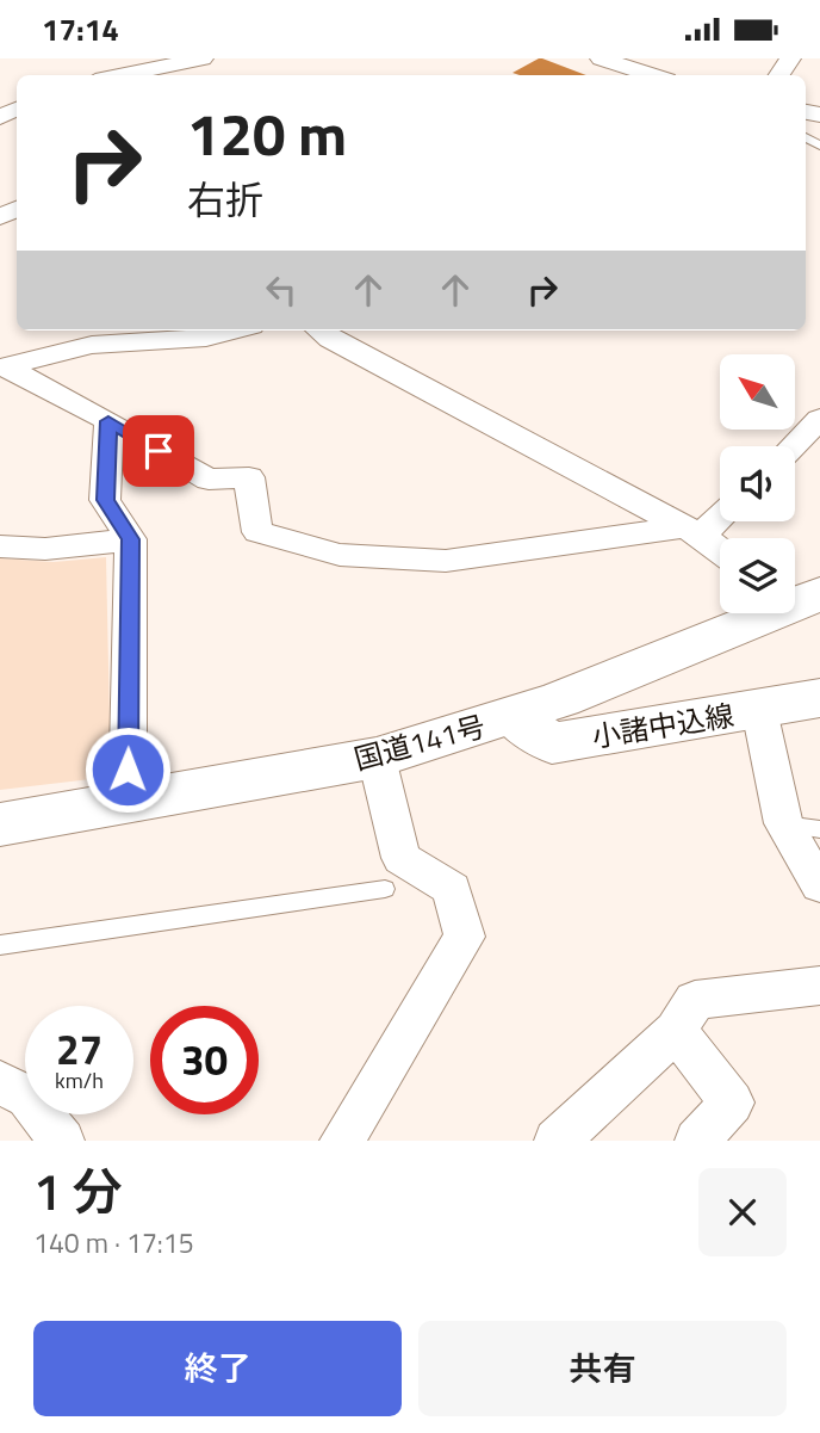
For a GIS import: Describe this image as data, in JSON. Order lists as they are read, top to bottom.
{
  "streets": {
    "main road": ["小諸中込線", "国道141号"]
  },
  "crossings": [
    ["小諸中込線", "国道141号"]
  ],
  "north": "top left",
  "page": {
    "status": "17:14",
    "turn": ["120 m", "右折"],
    "speed": "27 km/h",
    "limit": "30",
    "heading": ["1 分", "140 m · 17:15"],
    "buttons": ["終了", "共有"]
  }
}
